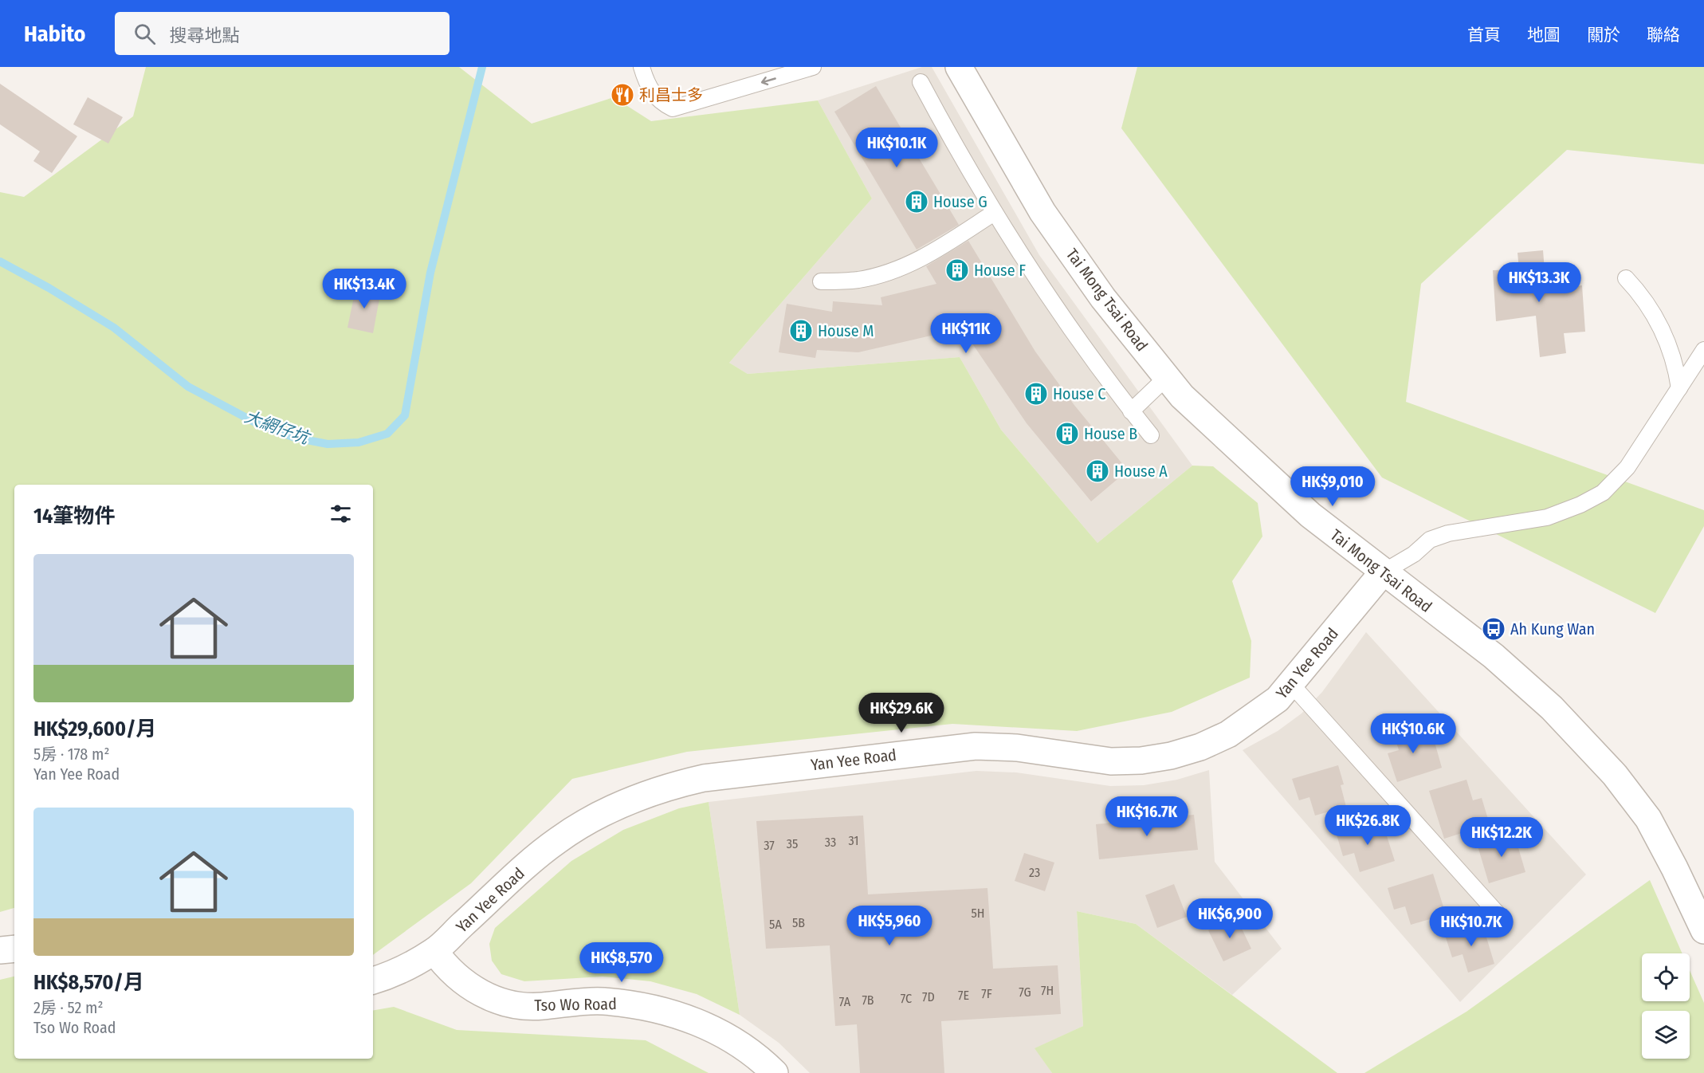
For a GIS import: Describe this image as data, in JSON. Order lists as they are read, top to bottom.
{
  "streets": {
    "street": ["Tai Mong Tsai Road", "Yan Yee Road", "Tso Wo Road"]
  },
  "crossings": [
    ["Tai Mong Tsai Road", "Yan Yee Road"],
    ["Yan Yee Road", "Tso Wo Road"]
  ],
  "water": ["大網仔坑"],
  "places": {
    "restaurant": ["利昌士多"],
    "building": [
      "House G",
      "House F",
      "House M",
      "House C",
      "House B",
      "House A"
    ],
    "bus stop": ["Ah Kung Wan"]
  },
  "house_numbers": [
    "31",
    "33",
    "35",
    "37",
    "23",
    "5H",
    "5B",
    "5A",
    "7H",
    "7G",
    "7F",
    "7E",
    "7D",
    "7C",
    "7B",
    "7A"
  ],
  "page": {
    "header": "Habito",
    "search": "搜尋地點",
    "nav": [
      "首頁",
      "地圖",
      "關於",
      "聯絡"
    ],
    "price": [
      "HK$10.1K",
      "HK$13.3K",
      "HK$13.4K",
      "HK$11K",
      "HK$9,010",
      "HK$29.6K",
      "HK$10.6K",
      "HK$16.7K",
      "HK$26.8K",
      "HK$12.2K",
      "HK$6,900",
      "HK$5,960",
      "HK$10.7K",
      "HK$8,570"
    ],
    "heading": "14筆物件",
    "list": [
      {
        "name": "HK$29,600/月",
        "note": "5房 · 178 m² · Yan Yee Road"
      },
      {
        "name": "HK$8,570/月",
        "note": "2房 · 52 m² · Tso Wo Road"
      }
    ]
  }
}
